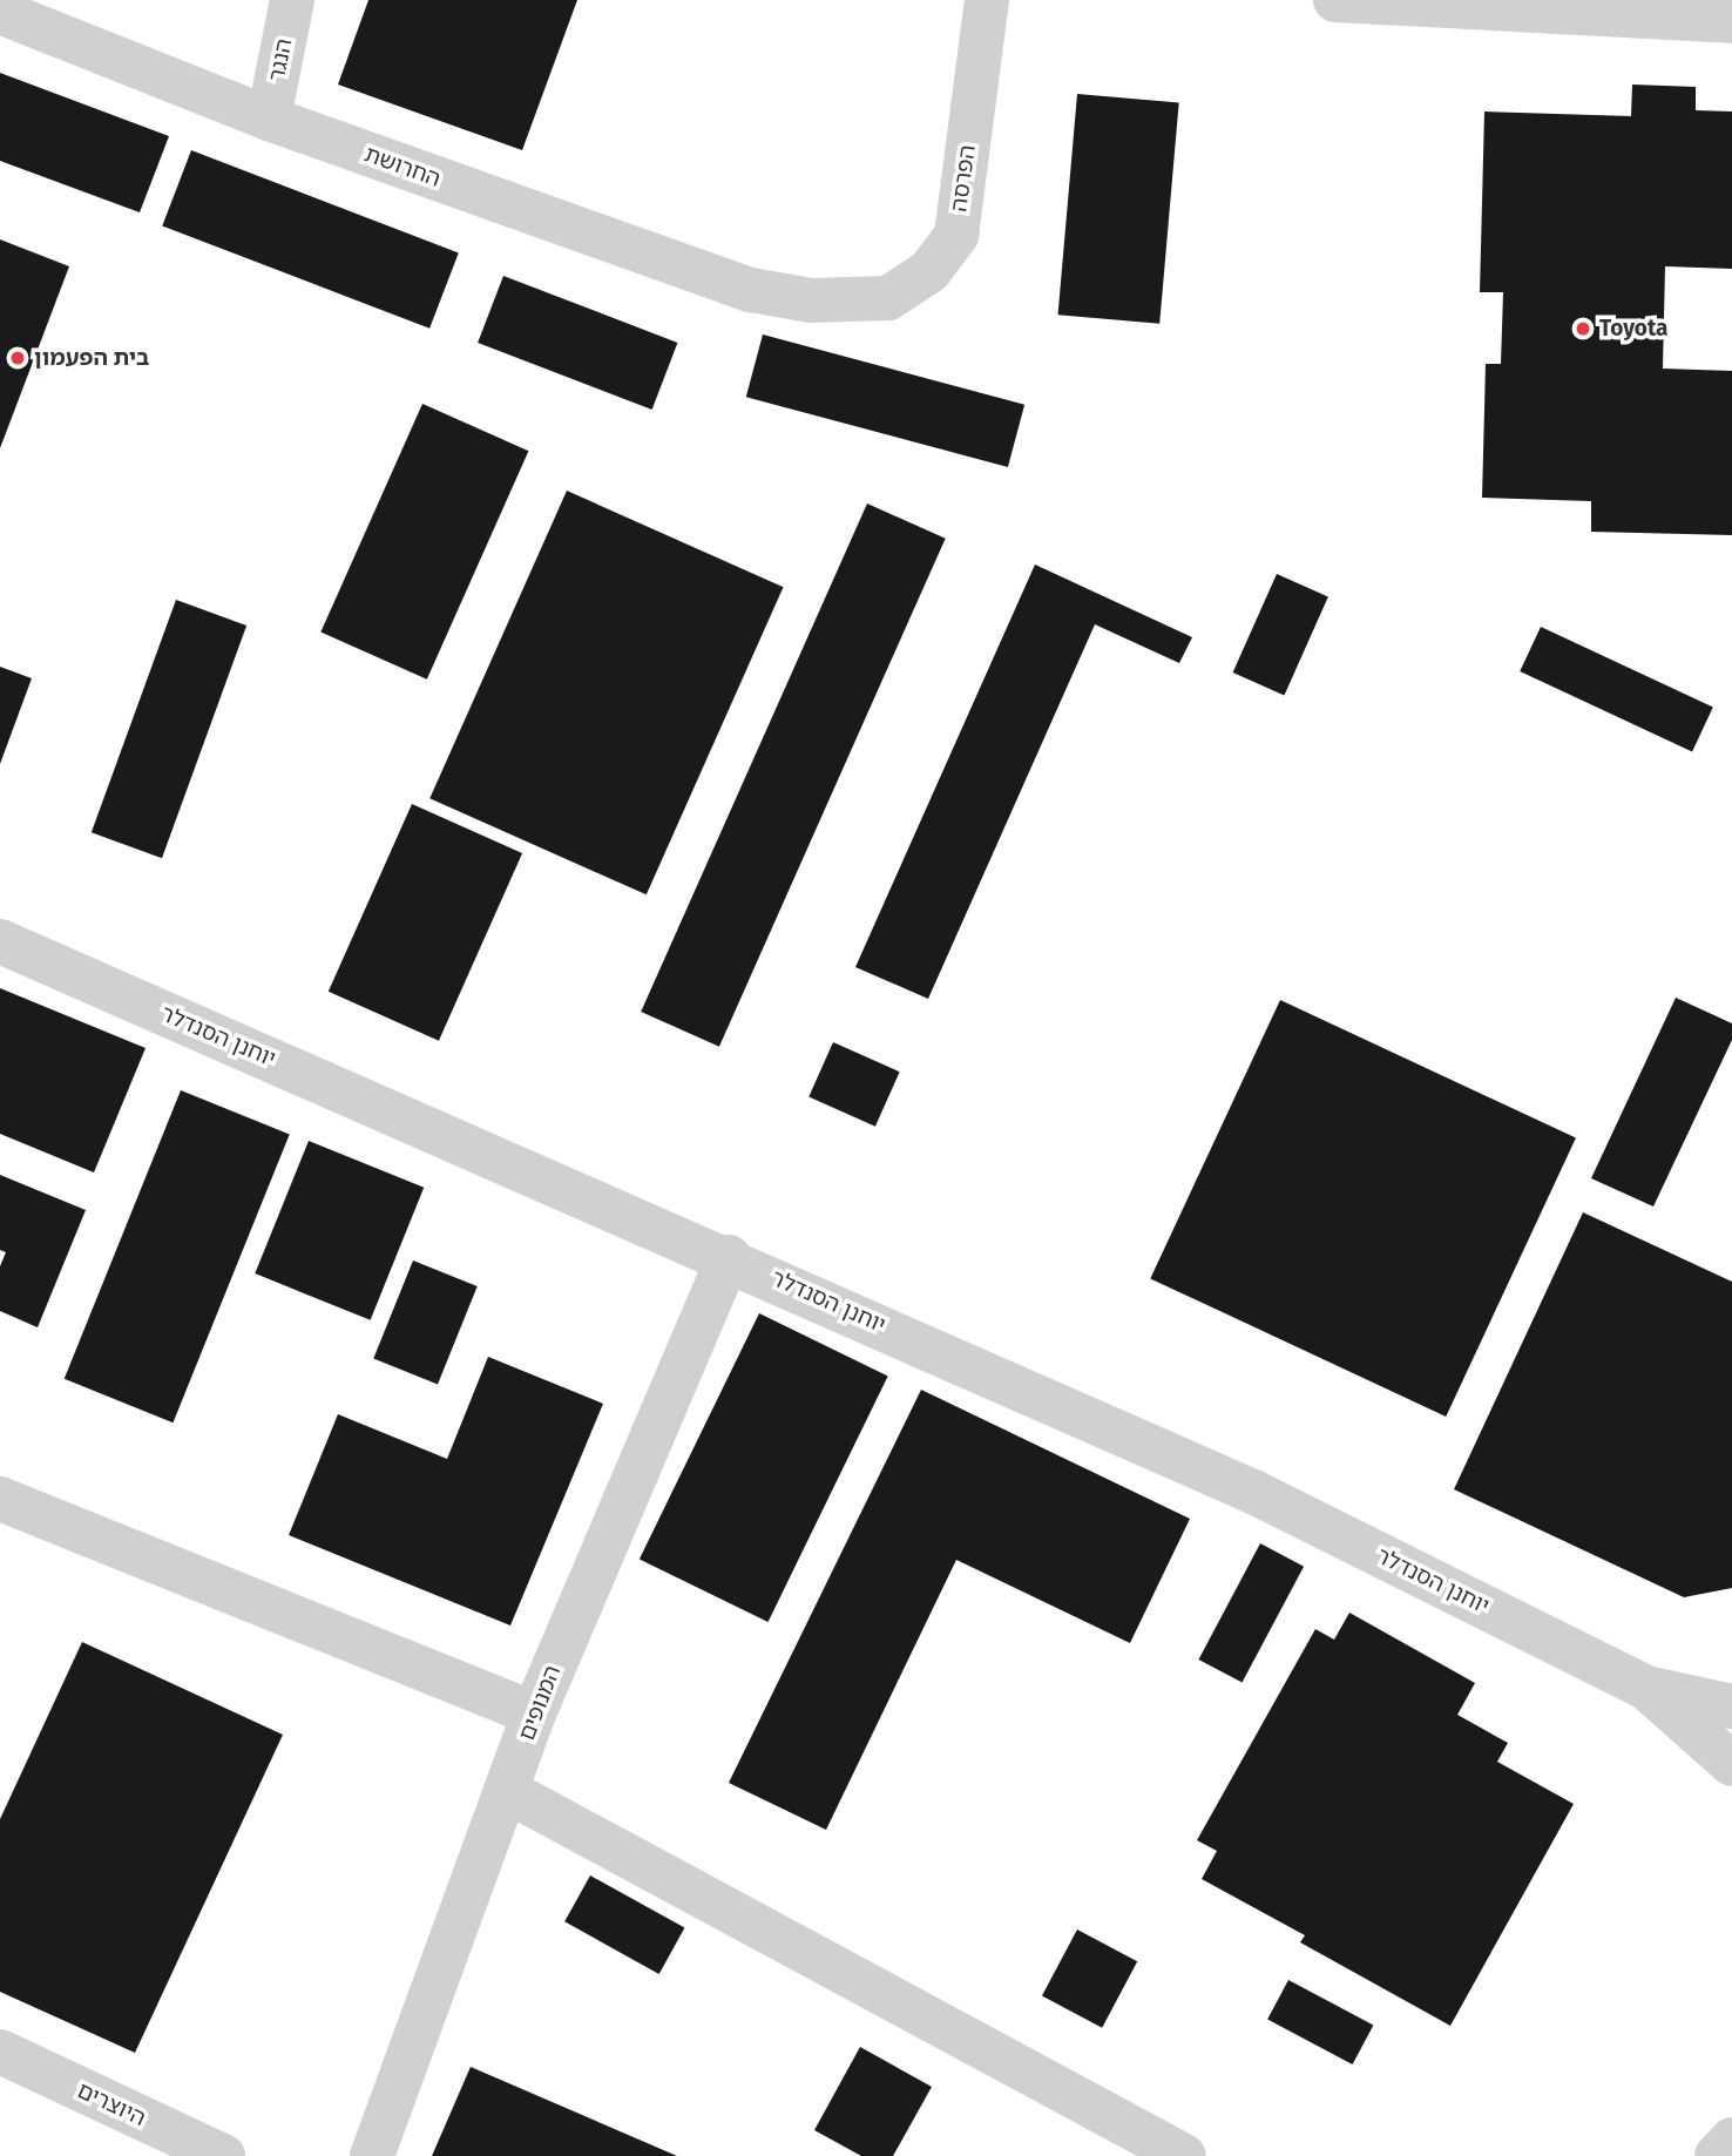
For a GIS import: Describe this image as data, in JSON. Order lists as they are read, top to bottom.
{
  "streets": {
    "street": [
      "הנגר",
      "החרושת",
      "הפרסה",
      "יוחנן הסנדלר",
      "המנופים",
      "היוצרים"
    ]
  },
  "crossings": [
    ["הנגר", "החרושת"],
    ["החרושת", "הפרסה"],
    ["יוחנן הסנדלר", "המנופים"]
  ],
  "places": ["Toyota", "בית הפעמון"]
}
